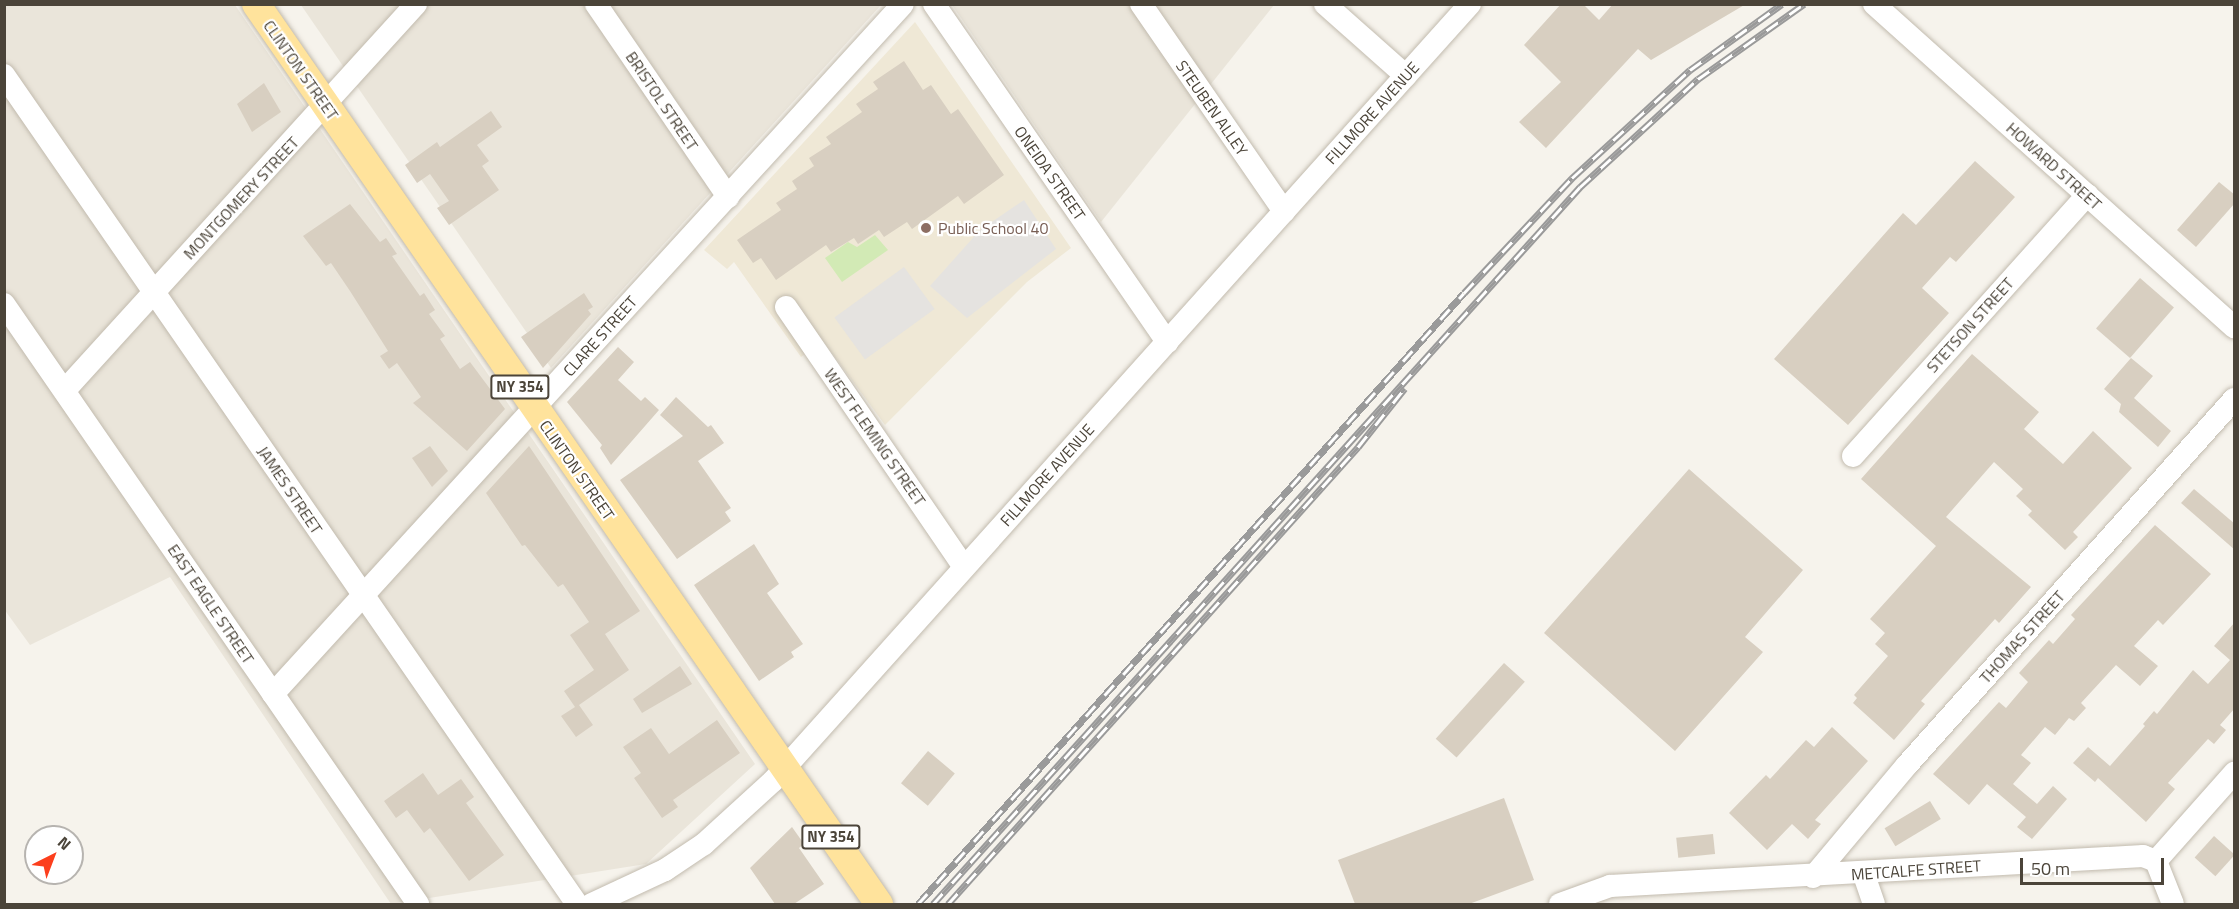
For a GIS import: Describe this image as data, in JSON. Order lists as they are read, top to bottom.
{
  "streets": {
    "main road": ["CLINTON STREET", "NY 354"],
    "street": [
      "BRISTOL STREET",
      "STEUBEN ALLEY",
      "FILLMORE AVENUE",
      "HOWARD STREET",
      "ONEIDA STREET",
      "MONTGOMERY STREET",
      "STETSON STREET",
      "CLARE STREET",
      "WEST FLEMING STREET",
      "JAMES STREET",
      "EAST EAGLE STREET",
      "THOMAS STREET",
      "METCALFE STREET"
    ]
  },
  "crossings": [
    ["CLINTON STREET", "FILLMORE AVENUE"],
    ["CLINTON STREET", "MONTGOMERY STREET"],
    ["CLINTON STREET", "CLARE STREET"],
    ["BRISTOL STREET", "CLARE STREET"],
    ["STEUBEN ALLEY", "FILLMORE AVENUE"],
    ["FILLMORE AVENUE", "ONEIDA STREET"],
    ["FILLMORE AVENUE", "WEST FLEMING STREET"],
    ["HOWARD STREET", "STETSON STREET"],
    ["MONTGOMERY STREET", "JAMES STREET"],
    ["MONTGOMERY STREET", "EAST EAGLE STREET"],
    ["CLARE STREET", "JAMES STREET"],
    ["CLARE STREET", "EAST EAGLE STREET"],
    ["THOMAS STREET", "METCALFE STREET"]
  ],
  "places": ["Public School 40"],
  "scale_bar": "50 m",
  "north": "top right"
}
